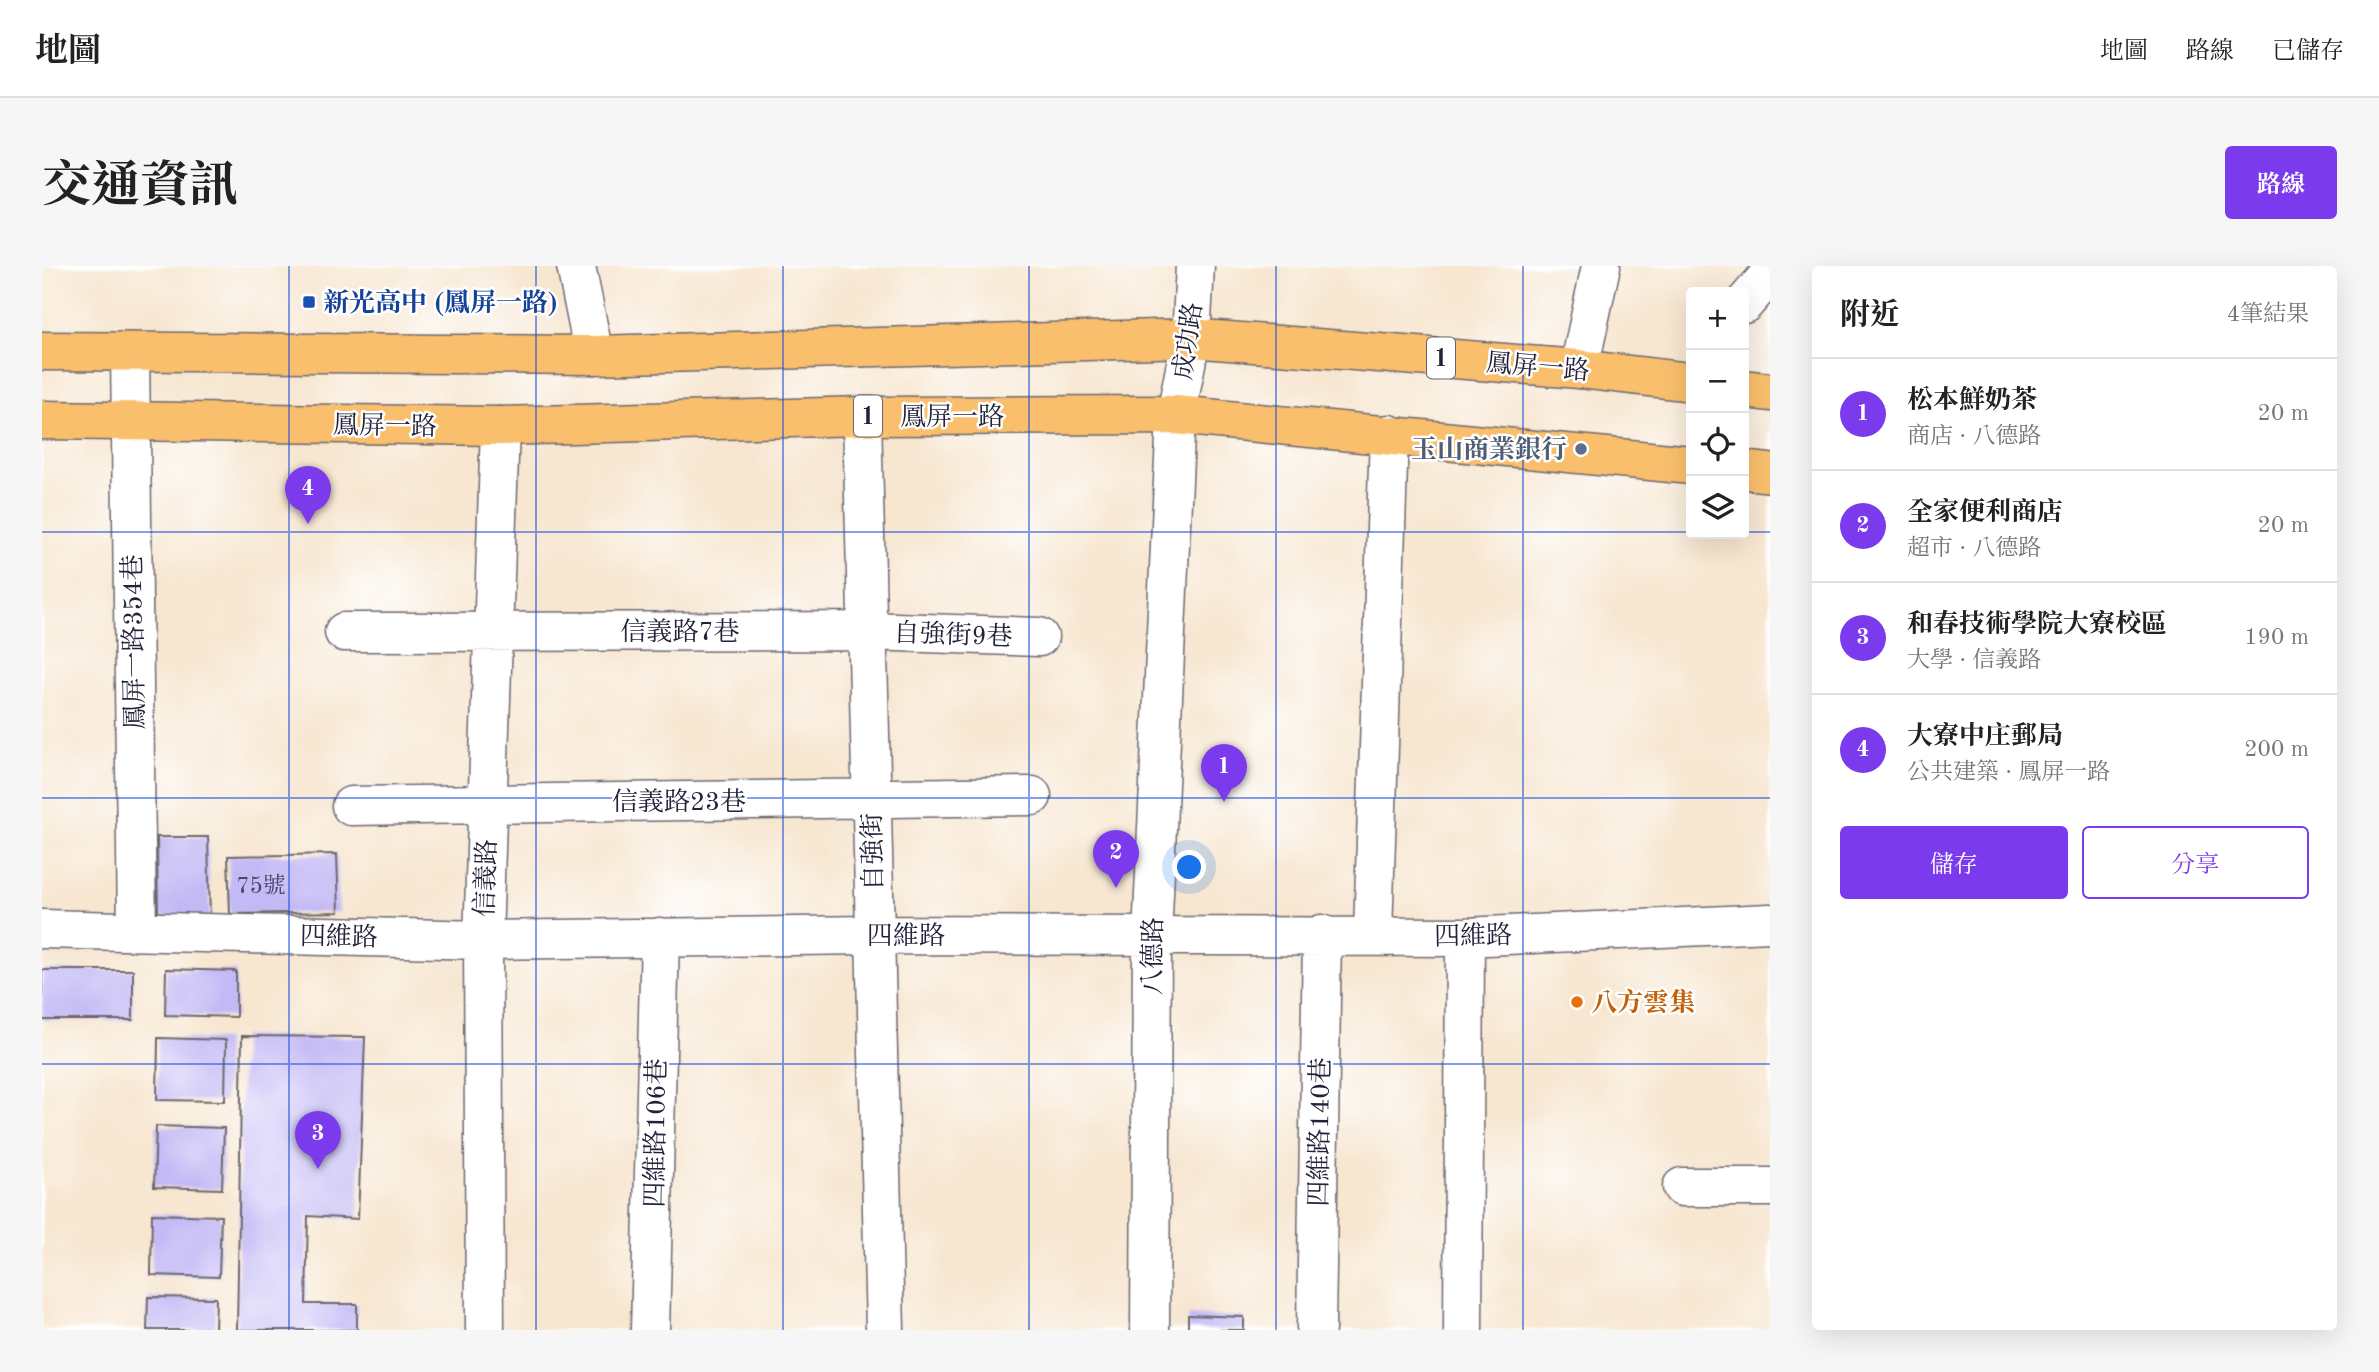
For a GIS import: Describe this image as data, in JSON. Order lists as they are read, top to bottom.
{
  "streets": {
    "main road": ["1", "鳳屏一路"],
    "street": [
      "成功路",
      "信義路7巷",
      "自強街9巷",
      "鳳屏一路354巷",
      "信義路23巷",
      "自強街",
      "信義路",
      "四維路",
      "八德路",
      "四維路140巷",
      "四維路106巷"
    ]
  },
  "crossings": [
    ["成功路", "鳳屏一路"],
    ["成功路", "八德路"],
    ["鳳屏一路", "鳳屏一路354巷"],
    ["鳳屏一路", "自強街"],
    ["鳳屏一路", "信義路"],
    ["鳳屏一路", "八德路"],
    ["信義路7巷", "自強街9巷"],
    ["信義路7巷", "自強街"],
    ["信義路7巷", "信義路"],
    ["自強街9巷", "自強街"],
    ["鳳屏一路354巷", "四維路"],
    ["信義路23巷", "自強街"],
    ["信義路23巷", "信義路"],
    ["自強街", "四維路"],
    ["信義路", "四維路"],
    ["四維路", "八德路"],
    ["四維路", "四維路140巷"],
    ["四維路", "四維路106巷"]
  ],
  "places": {
    "transit": ["新光高中 (鳳屏一路)"],
    "other": ["玉山商業銀行", "八方雲集"]
  },
  "house_numbers": ["75號"],
  "page": {
    "header": "地圖",
    "nav": ["地圖", "路線", "已儲存"],
    "title": "交通資訊",
    "buttons": [
      "路線",
      ["儲存", "分享"]
    ],
    "heading": ["附近", "4筆結果"],
    "map_buttons": ["+", "−"],
    "list": [
      {
        "mark": "1",
        "name": "松本鮮奶茶",
        "note": "商店 · 八德路",
        "value": "20 m"
      },
      {
        "mark": "2",
        "name": "全家便利商店",
        "note": "超市 · 八德路",
        "value": "20 m"
      },
      {
        "mark": "3",
        "name": "和春技術學院大寮校區",
        "note": "大學 · 信義路",
        "value": "190 m"
      },
      {
        "mark": "4",
        "name": "大寮中庄郵局",
        "note": "公共建築 · 鳳屏一路",
        "value": "200 m"
      }
    ],
    "pins": [
      "4",
      "1",
      "2",
      "3"
    ]
  }
}
